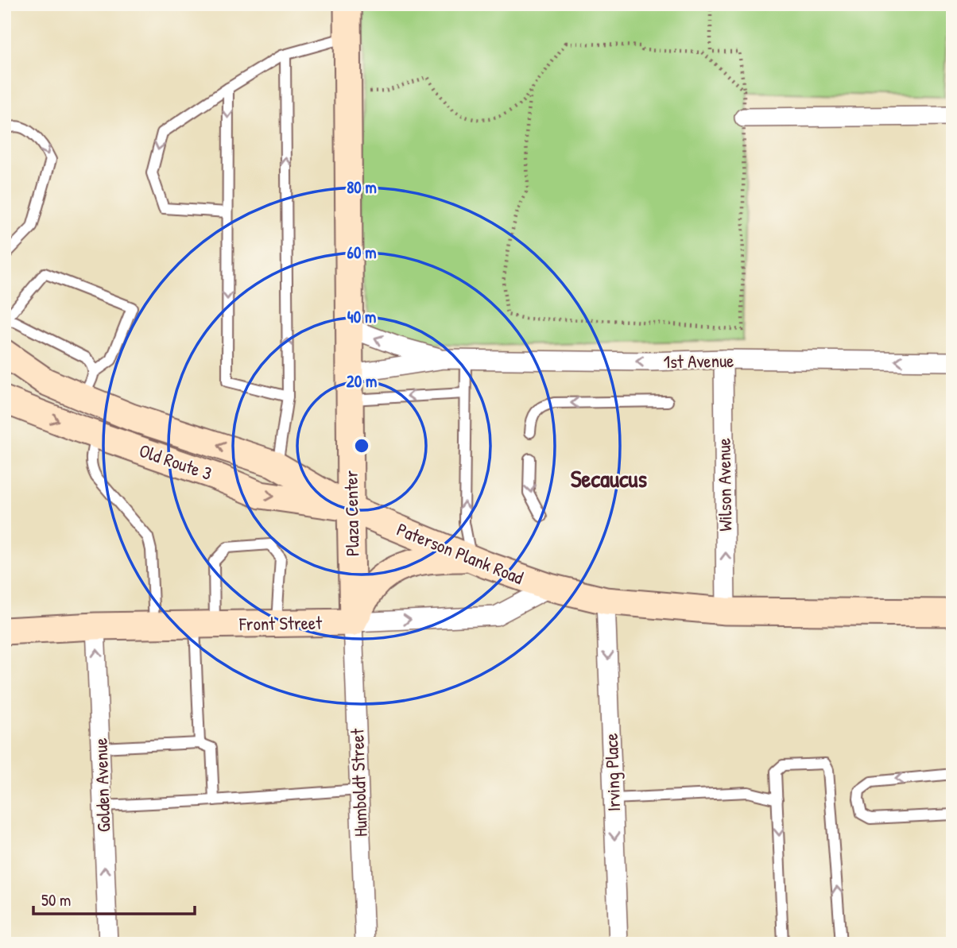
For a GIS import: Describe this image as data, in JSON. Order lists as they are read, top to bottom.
{
  "streets": {
    "main road": [
      "Old Route 3",
      "Plaza Center",
      "Paterson Plank Road",
      "Front Street"
    ],
    "street": [
      "1st Avenue",
      "Wilson Avenue",
      "Irving Place",
      "Humboldt Street",
      "Golden Avenue"
    ]
  },
  "crossings": [
    ["1st Avenue", "Wilson Avenue"],
    ["1st Avenue", "Plaza Center"],
    ["Old Route 3", "Plaza Center"],
    ["Old Route 3", "Paterson Plank Road"],
    ["Wilson Avenue", "Paterson Plank Road"],
    ["Plaza Center", "Paterson Plank Road"],
    ["Plaza Center", "Front Street"],
    ["Plaza Center", "Humboldt Street"],
    ["Paterson Plank Road", "Front Street"],
    ["Paterson Plank Road", "Irving Place"],
    ["Front Street", "Humboldt Street"],
    ["Front Street", "Golden Avenue"]
  ],
  "one_way": [
    "1st Avenue",
    "Old Route 3",
    "Wilson Avenue",
    "Front Street",
    "Irving Place",
    "Golden Avenue"
  ],
  "districts": ["Secaucus"],
  "scale_bar": "50 m",
  "rings": [
    "80 m",
    "60 m",
    "40 m",
    "20 m"
  ]
}
